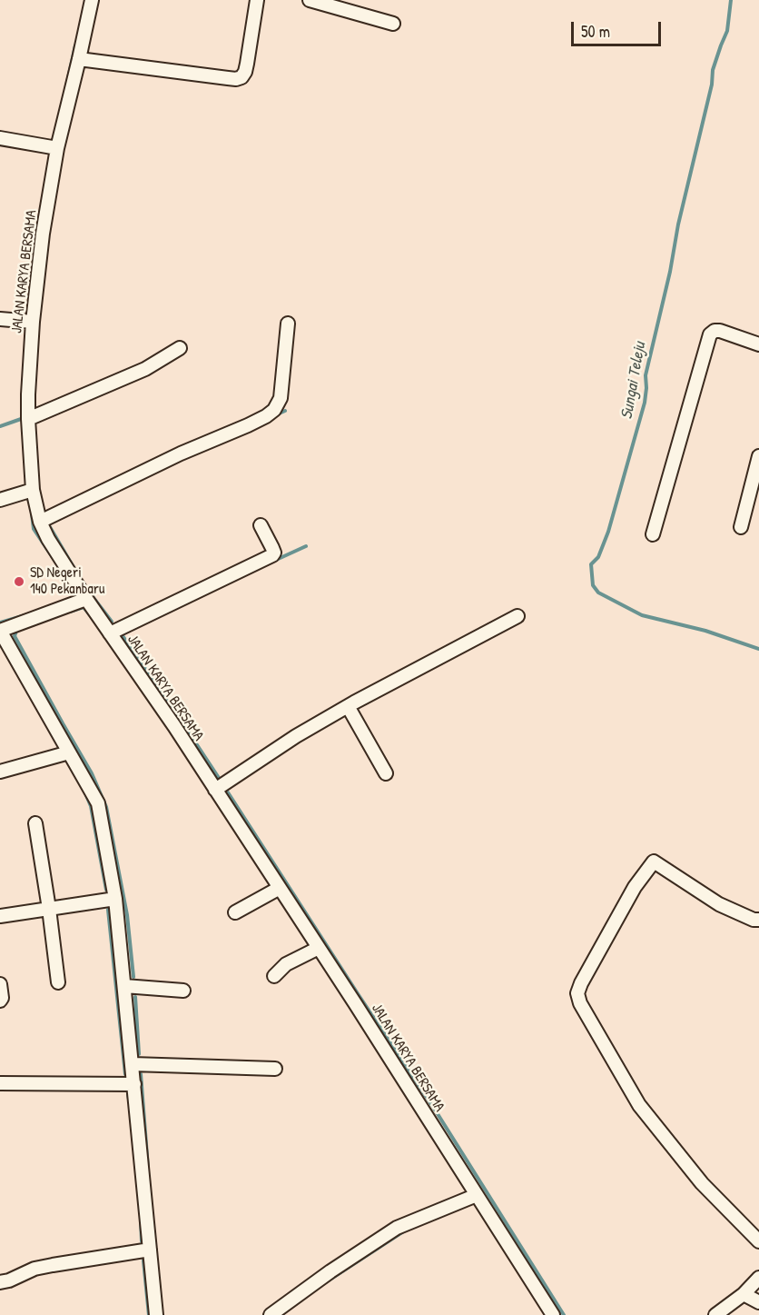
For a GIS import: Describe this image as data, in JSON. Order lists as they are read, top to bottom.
{
  "streets": {
    "street": ["JALAN KARYA BERSAMA"]
  },
  "water": ["Sungai Teleju"],
  "places": ["SD Negeri 140 Pekanbaru"],
  "scale_bar": "50 m"
}
